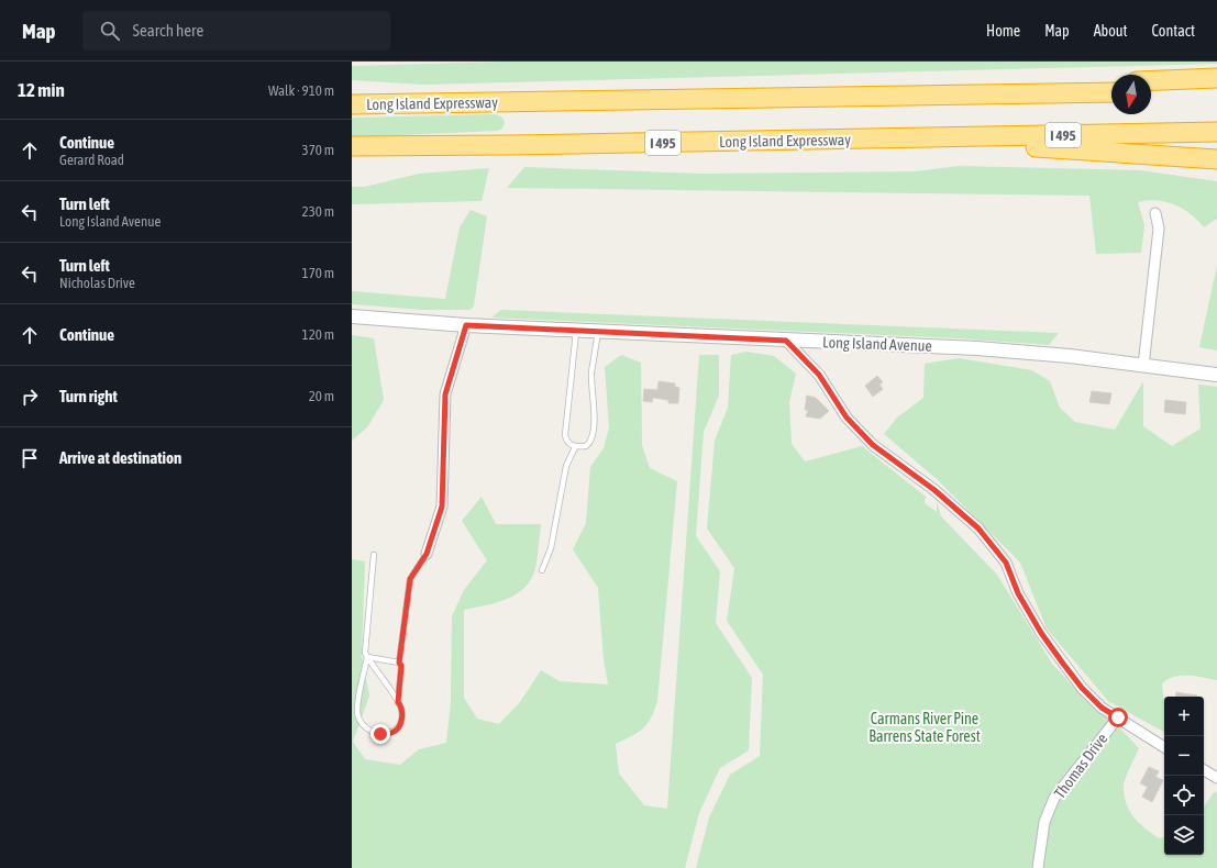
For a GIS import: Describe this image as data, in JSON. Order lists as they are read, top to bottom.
{
  "streets": {
    "highway": ["Long Island Expressway", "I 495"],
    "street": ["Long Island Avenue", "Thomas Drive"]
  },
  "parks": ["Carmans River Pine Barrens State Forest"],
  "north": "bottom",
  "page": {
    "header": "Map",
    "search": "Search here",
    "nav": [
      "Home",
      "Map",
      "About",
      "Contact"
    ],
    "heading": ["12 min", "Walk · 910 m"],
    "list": [
      ["Continue", "Gerard Road", "370 m"],
      ["Turn left", "Long Island Avenue", "230 m"],
      ["Turn left", "Nicholas Drive", "170 m"],
      ["Continue", "120 m"],
      ["Turn right", "20 m"],
      "Arrive at destination"
    ],
    "map_buttons": ["+", "−"]
  }
}
